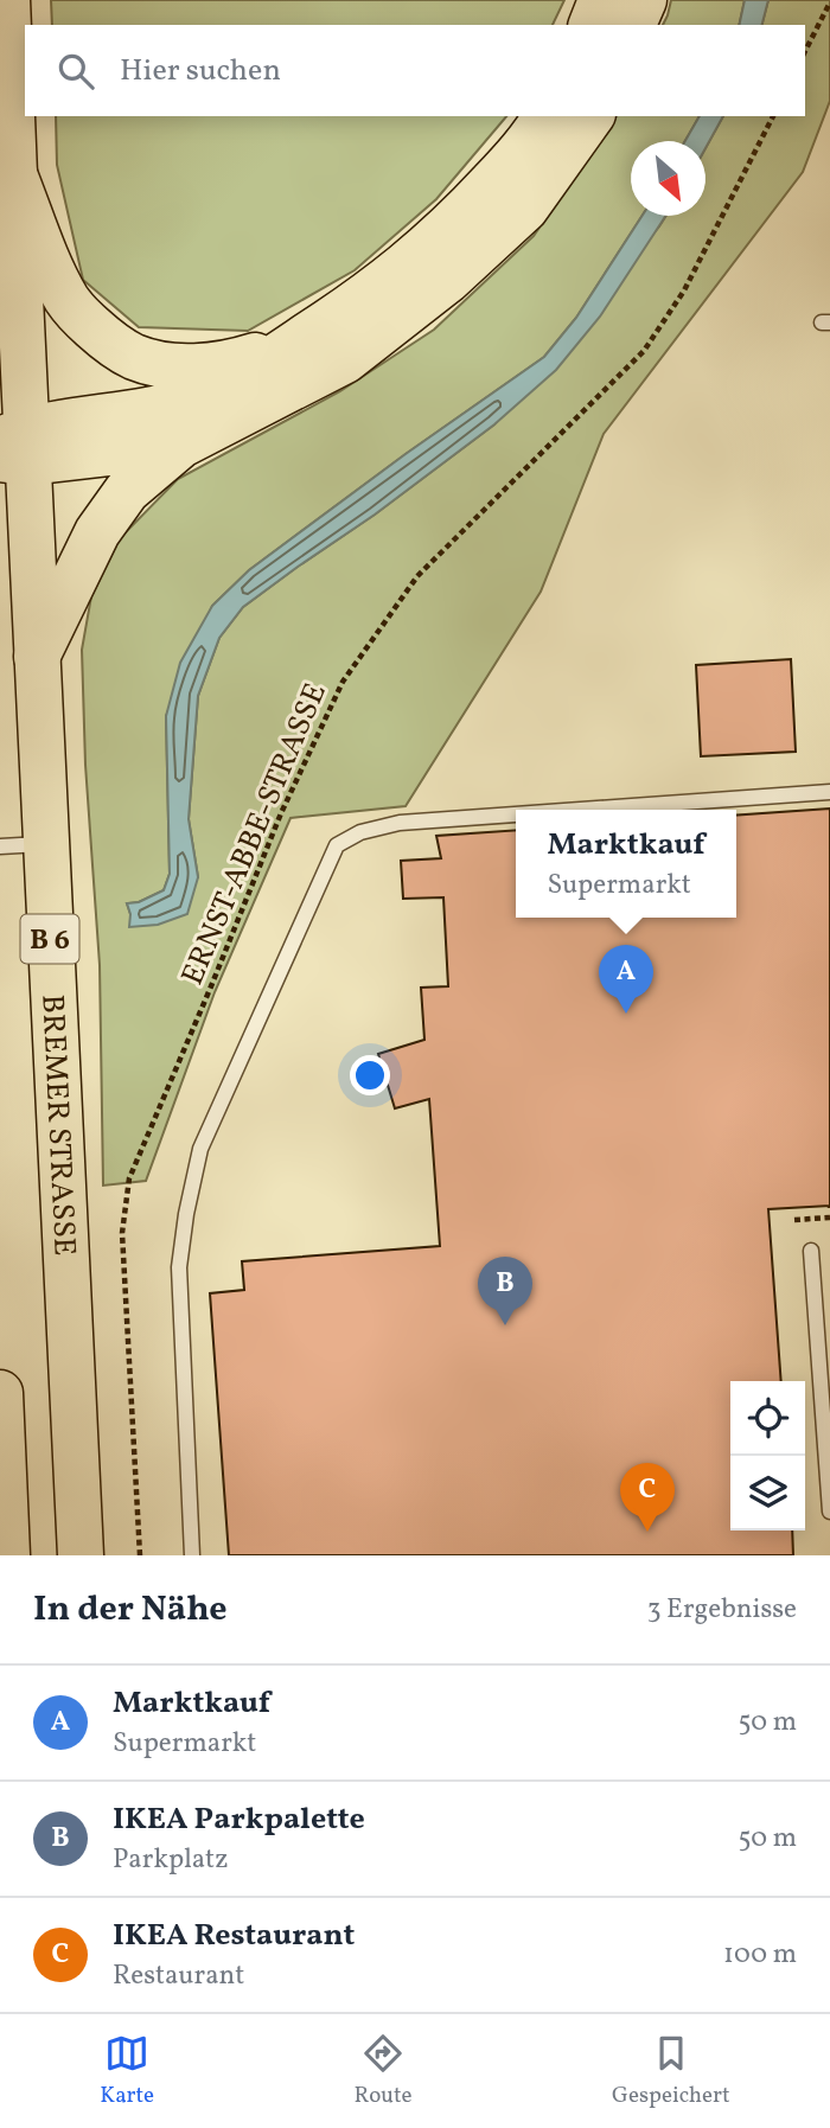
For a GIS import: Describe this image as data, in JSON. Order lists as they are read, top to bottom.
{
  "streets": {
    "main road": ["B 6", "BREMER STRASSE"],
    "path": ["ERNST-ABBE-STRASSE"]
  },
  "north": "bottom right",
  "page": {
    "search": "Hier suchen",
    "popup": ["Marktkauf", "Supermarkt"],
    "pins": ["A", "B", "C"],
    "heading": ["In der Nähe", "3 Ergebnisse"],
    "list": [
      {
        "mark": "A",
        "name": "Marktkauf",
        "note": "Supermarkt",
        "value": "50 m"
      },
      {
        "mark": "B",
        "name": "IKEA Parkpalette",
        "note": "Parkplatz",
        "value": "50 m"
      },
      {
        "mark": "C",
        "name": "IKEA Restaurant",
        "note": "Restaurant",
        "value": "100 m"
      }
    ],
    "nav": ["Karte", "Route", "Gespeichert"]
  }
}
